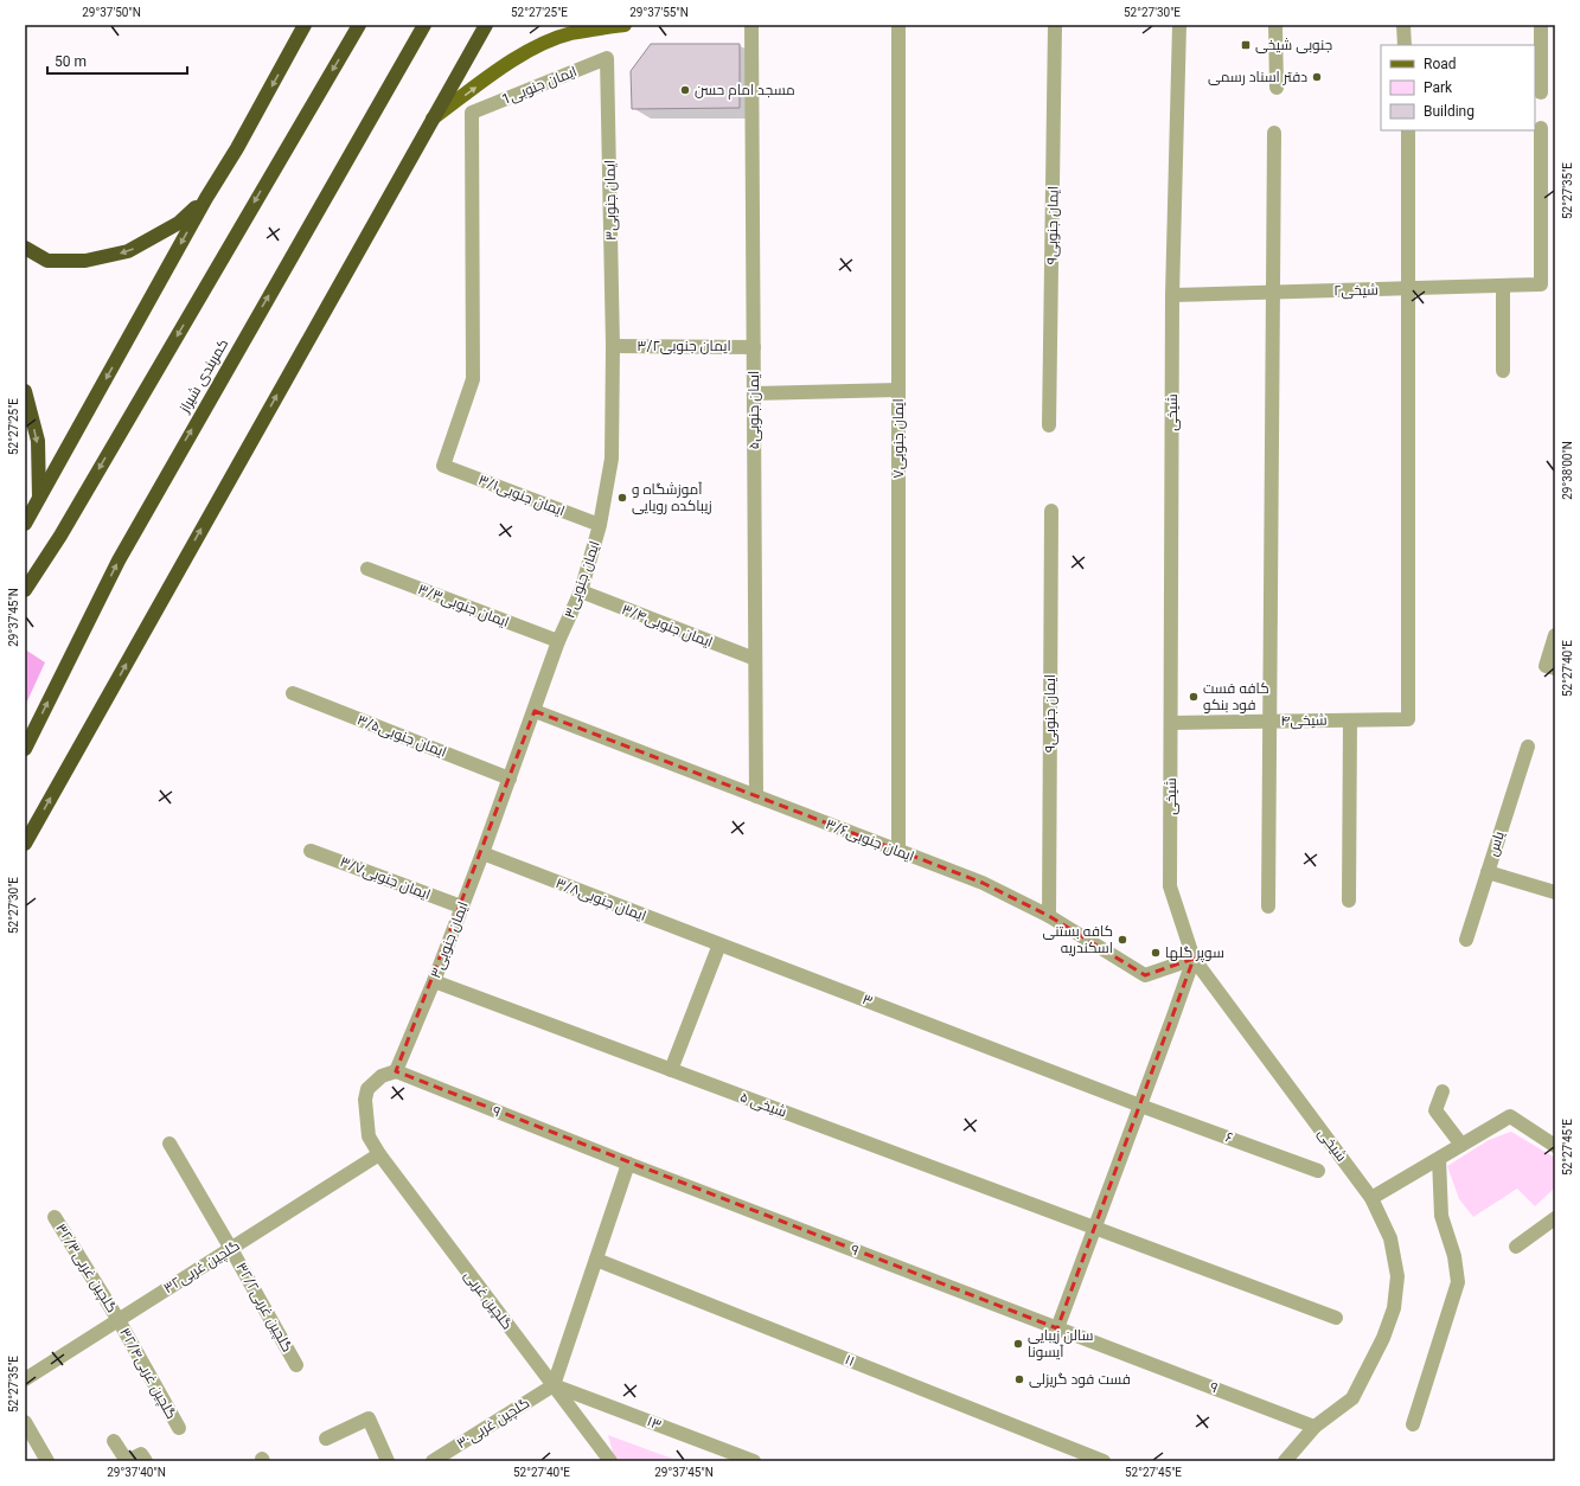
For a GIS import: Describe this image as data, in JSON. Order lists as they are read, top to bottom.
{
  "streets": {
    "highway": ["کمربندی شیراز"],
    "street": [
      "1ایمان جنوبی",
      "ایمان جنوبی۳",
      "ایمان جنوبی۹",
      "شیخی۲",
      "ایمان جنوبی۳/۲",
      "ایمان جنوبی۵",
      "شیخی",
      "ایمان جنوبی۷",
      "ایمان جنوبی۳/۱",
      "ایمان جنوبی۳/۳",
      "ایمان جنوبی۳/۴",
      "شیخی۴",
      "ایمان جنوبی۳/۵",
      "ایمان جنوبی۳/۶",
      "یاس",
      "ایمان جنوبی۳/۷",
      "ایمان جنوبی۳/۸",
      "۳",
      "شیخی ۵",
      "۹",
      "۶",
      "گلچین غربی۳۲",
      "گلچین غربی۳۲/۳",
      "گلچین غربی",
      "گلچین غربی۳۲/۲",
      "۱۱",
      "گلچین غربی۳۲/۴",
      "گلچین غربی۳۰",
      "۱۳"
    ]
  },
  "crossings": [
    ["1ایمان جنوبی", "ایمان جنوبی۳"],
    ["1ایمان جنوبی", "ایمان جنوبی۳/۱"],
    ["ایمان جنوبی۳", "ایمان جنوبی۳/۲"],
    ["ایمان جنوبی۳", "ایمان جنوبی۳/۱"],
    ["ایمان جنوبی۳", "ایمان جنوبی۳/۳"],
    ["ایمان جنوبی۳", "ایمان جنوبی۳/۴"],
    ["ایمان جنوبی۳", "ایمان جنوبی۳/۵"],
    ["ایمان جنوبی۳", "ایمان جنوبی۳/۶"],
    ["ایمان جنوبی۳", "ایمان جنوبی۳/۷"],
    ["ایمان جنوبی۳", "ایمان جنوبی۳/۸"],
    ["ایمان جنوبی۳", "شیخی ۵"],
    ["ایمان جنوبی۳", "۹"],
    ["ایمان جنوبی۳", "گلچین غربی"],
    ["ایمان جنوبی۹", "ایمان جنوبی۳/۶"],
    ["شیخی۲", "شیخی"],
    ["شیخی۲", "شیخی۴"],
    ["ایمان جنوبی۳/۲", "ایمان جنوبی۵"],
    ["ایمان جنوبی۵", "ایمان جنوبی۳/۴"],
    ["ایمان جنوبی۵", "ایمان جنوبی۳/۶"],
    ["شیخی", "شیخی۴"],
    ["شیخی", "ایمان جنوبی۳/۶"],
    ["شیخی", "۹"],
    ["ایمان جنوبی۷", "ایمان جنوبی۳/۶"],
    ["ایمان جنوبی۳/۸", "۳"],
    ["۳", "۶"],
    ["۹", "گلچین غربی"],
    ["گلچین غربی۳۲", "گلچین غربی۳۲/۳"],
    ["گلچین غربی۳۲", "گلچین غربی"],
    ["گلچین غربی۳۲", "گلچین غربی۳۲/۲"],
    ["گلچین غربی۳۲", "گلچین غربی۳۲/۴"],
    ["گلچین غربی۳۲/۳", "گلچین غربی۳۲/۴"],
    ["گلچین غربی", "گلچین غربی۳۰"],
    ["گلچین غربی", "۱۳"],
    ["گلچین غربی۳۰", "۱۳"]
  ],
  "places": {
    "transit": ["جنوبی شیخی"],
    "other": [
      "دفتر اسناد رسمی",
      "مسجد امام حسن",
      "آموزشگاه و زیباکده رویایی",
      "کافه فست فود بنکو",
      "کافه بستنی اسکندریه",
      "سوپر گلها",
      "سالن زیبایی آیسونا",
      "فست فود گریزلی"
    ]
  },
  "legend": ["Road", "Park", "Building"],
  "scale_bar": "50 m",
  "coordinates": [
    "29°37'50\"N",
    "52°27'25\"E",
    "29°37'55\"N",
    "52°27'30\"E",
    "52°27'35\"E",
    "29°38'00\"N",
    "29°37'45\"N",
    "52°27'40\"E",
    "52°27'45\"E",
    "29°37'40\"N"
  ]
}
